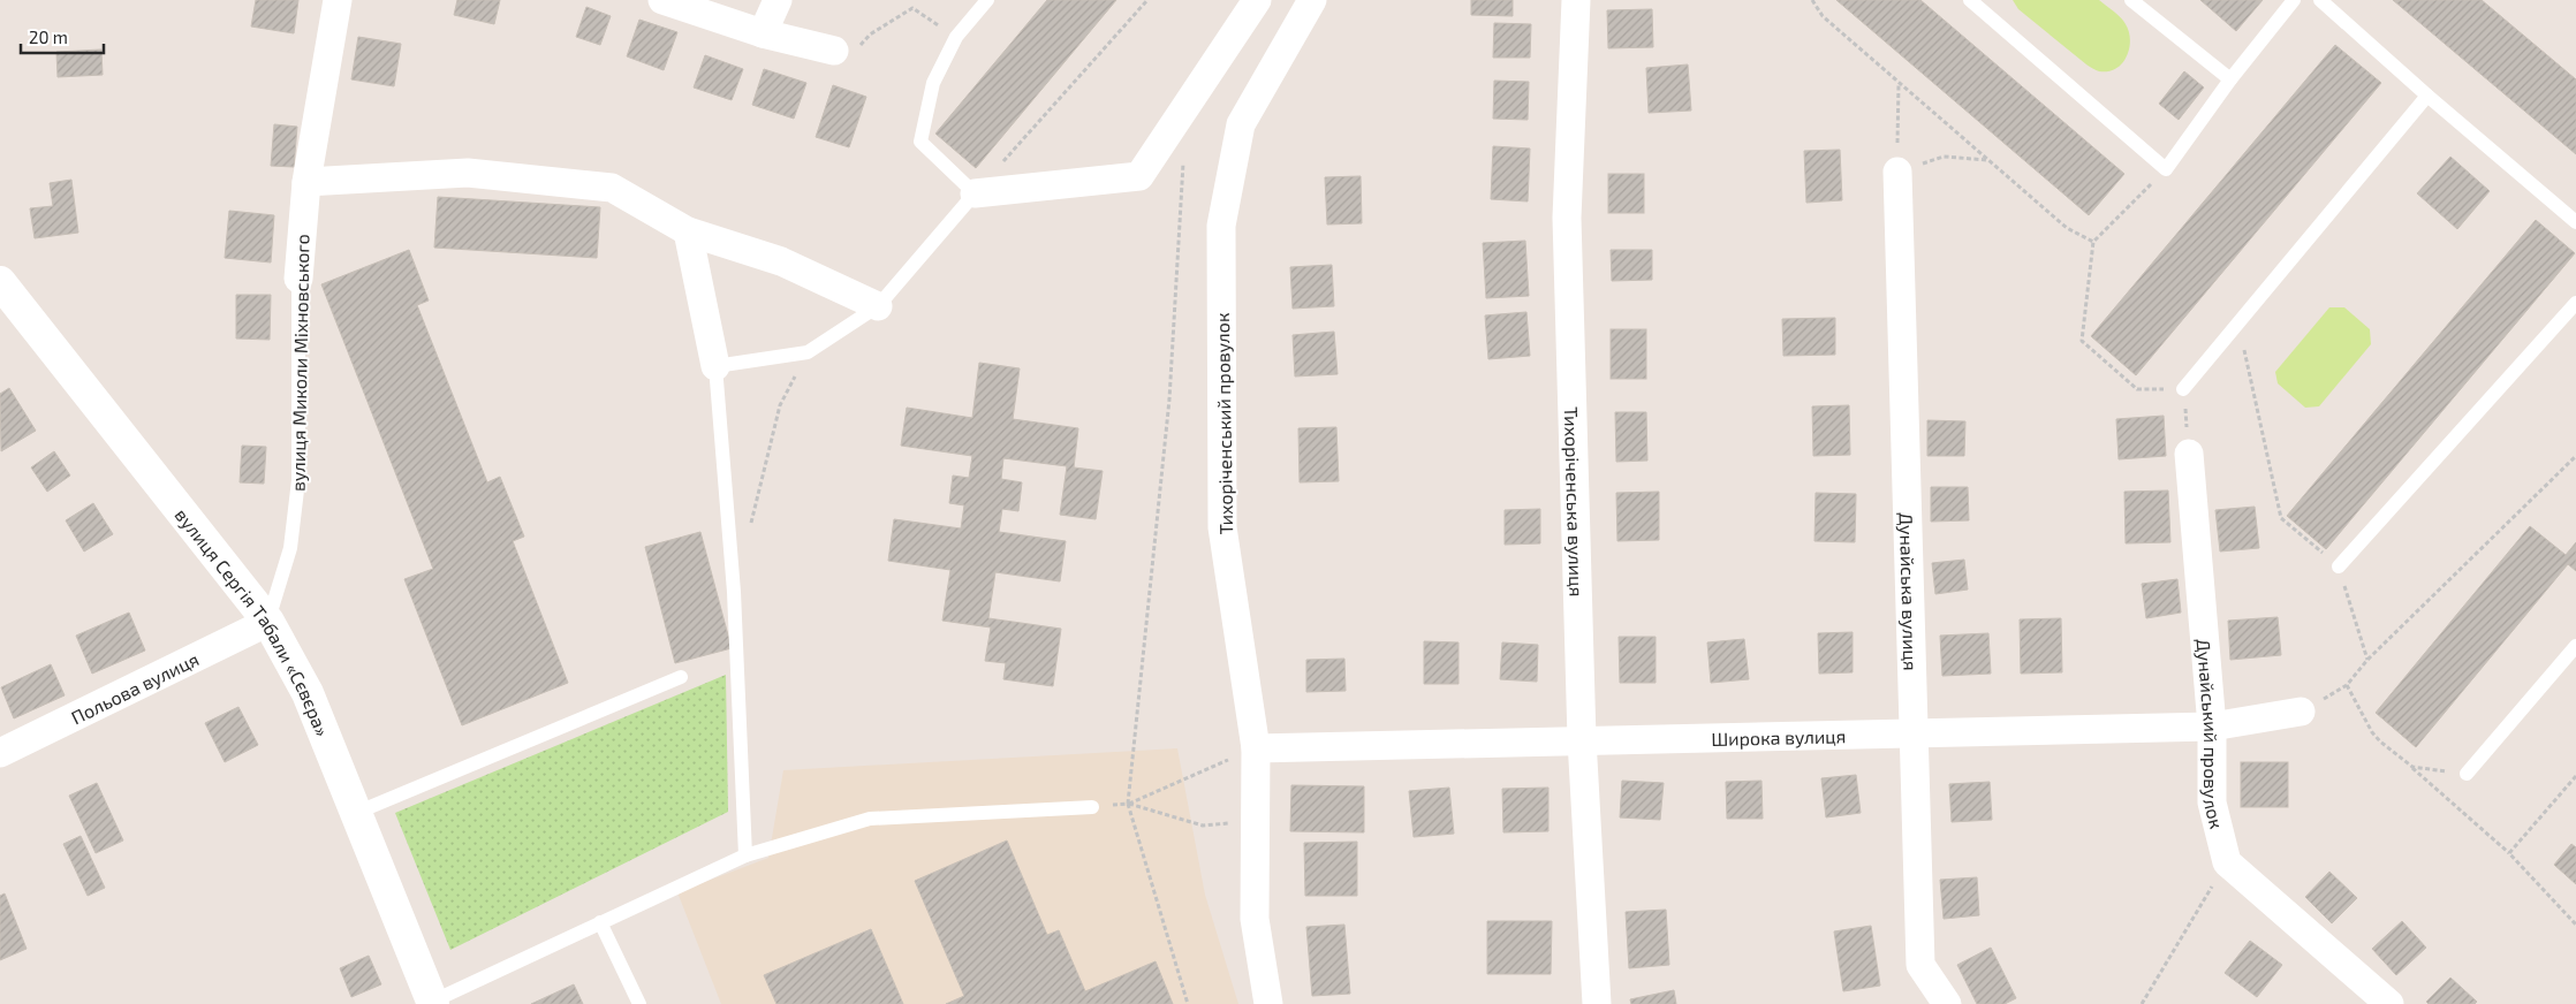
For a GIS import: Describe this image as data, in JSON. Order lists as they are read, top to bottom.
{
  "streets": {
    "main road": ["вулиця Сергія Табали «Сєвєра»"],
    "street": [
      "вулиця Миколи Міхновського",
      "Тихоріченський провулок",
      "Тихоріченська вулиця",
      "Дунайська вулиця",
      "Польова вулиця",
      "Дунайський провулок",
      "Широка вулиця"
    ]
  },
  "crossings": [
    ["вулиця Миколи Міхновського", "вулиця Сергія Табали «Сєвєра»"],
    ["вулиця Миколи Міхновського", "Польова вулиця"],
    ["Тихоріченський провулок", "Широка вулиця"],
    ["Тихоріченська вулиця", "Широка вулиця"],
    ["Дунайська вулиця", "Широка вулиця"],
    ["вулиця Сергія Табали «Сєвєра»", "Польова вулиця"],
    ["Дунайський провулок", "Широка вулиця"]
  ],
  "scale_bar": "20 m"
}
